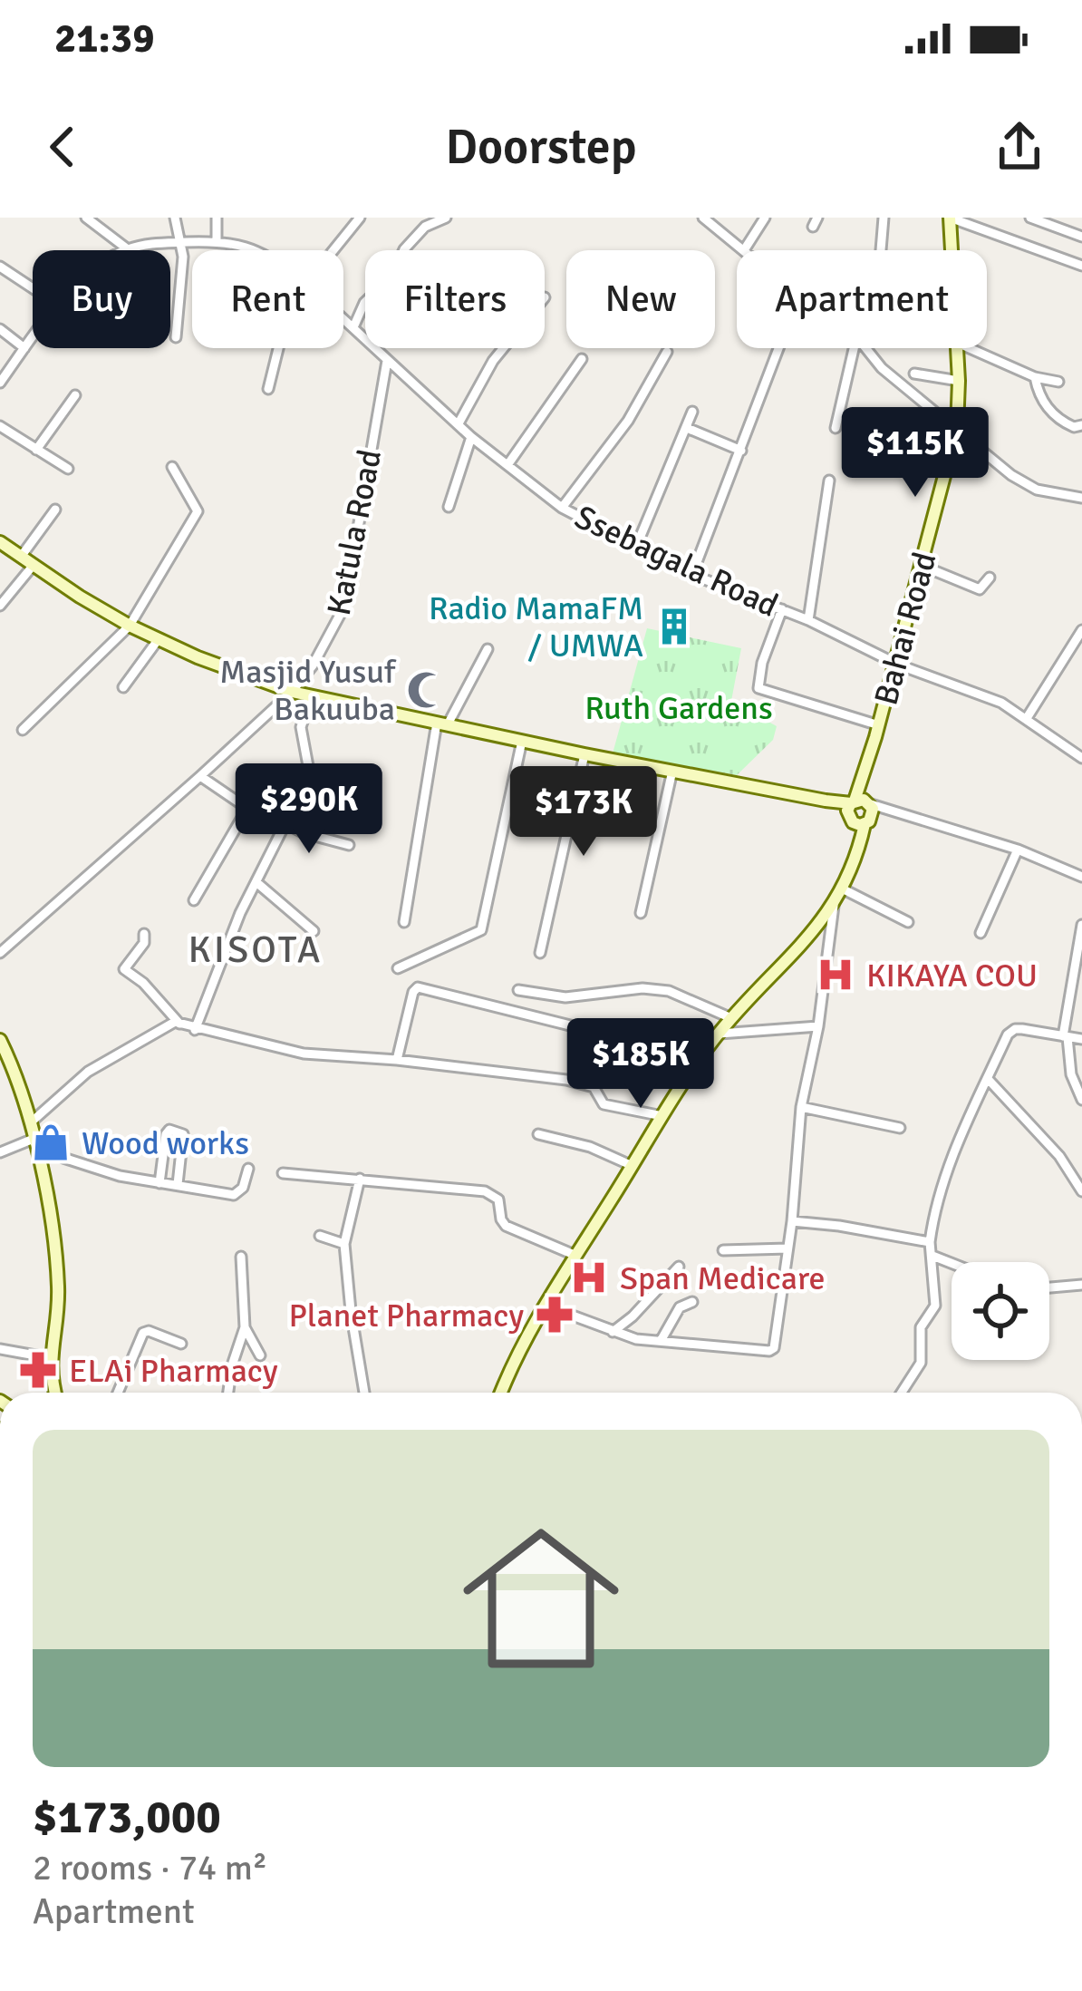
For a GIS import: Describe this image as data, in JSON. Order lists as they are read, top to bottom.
{
  "streets": {
    "street": ["Katula Road", "Ssebagala Road", "Bahai Road"]
  },
  "crossings": [
    ["Katula Road", "Ssebagala Road"],
    ["Ssebagala Road", "Bahai Road"]
  ],
  "districts": ["KISOTA"],
  "parks": ["Ruth Gardens"],
  "places": {
    "building": ["Radio MamaFM / UMWA"],
    "mosque": ["Masjid Yusuf Bakuuba"],
    "hospital": ["KIKAYA COU", "Span Medicare"],
    "shop": ["Wood works"],
    "pharmacy": ["Planet Pharmacy", "ELAi Pharmacy"]
  },
  "page": {
    "status": "21:39",
    "header": "Doorstep",
    "chip": [
      "Buy",
      "Rent",
      "Filters",
      "New",
      "Apartment"
    ],
    "price": [
      "$115K",
      "$290K",
      "$173K",
      "$185K"
    ],
    "list": [
      {
        "name": "$173,000",
        "note": "2 rooms · 74 m² · Apartment"
      }
    ]
  }
}
